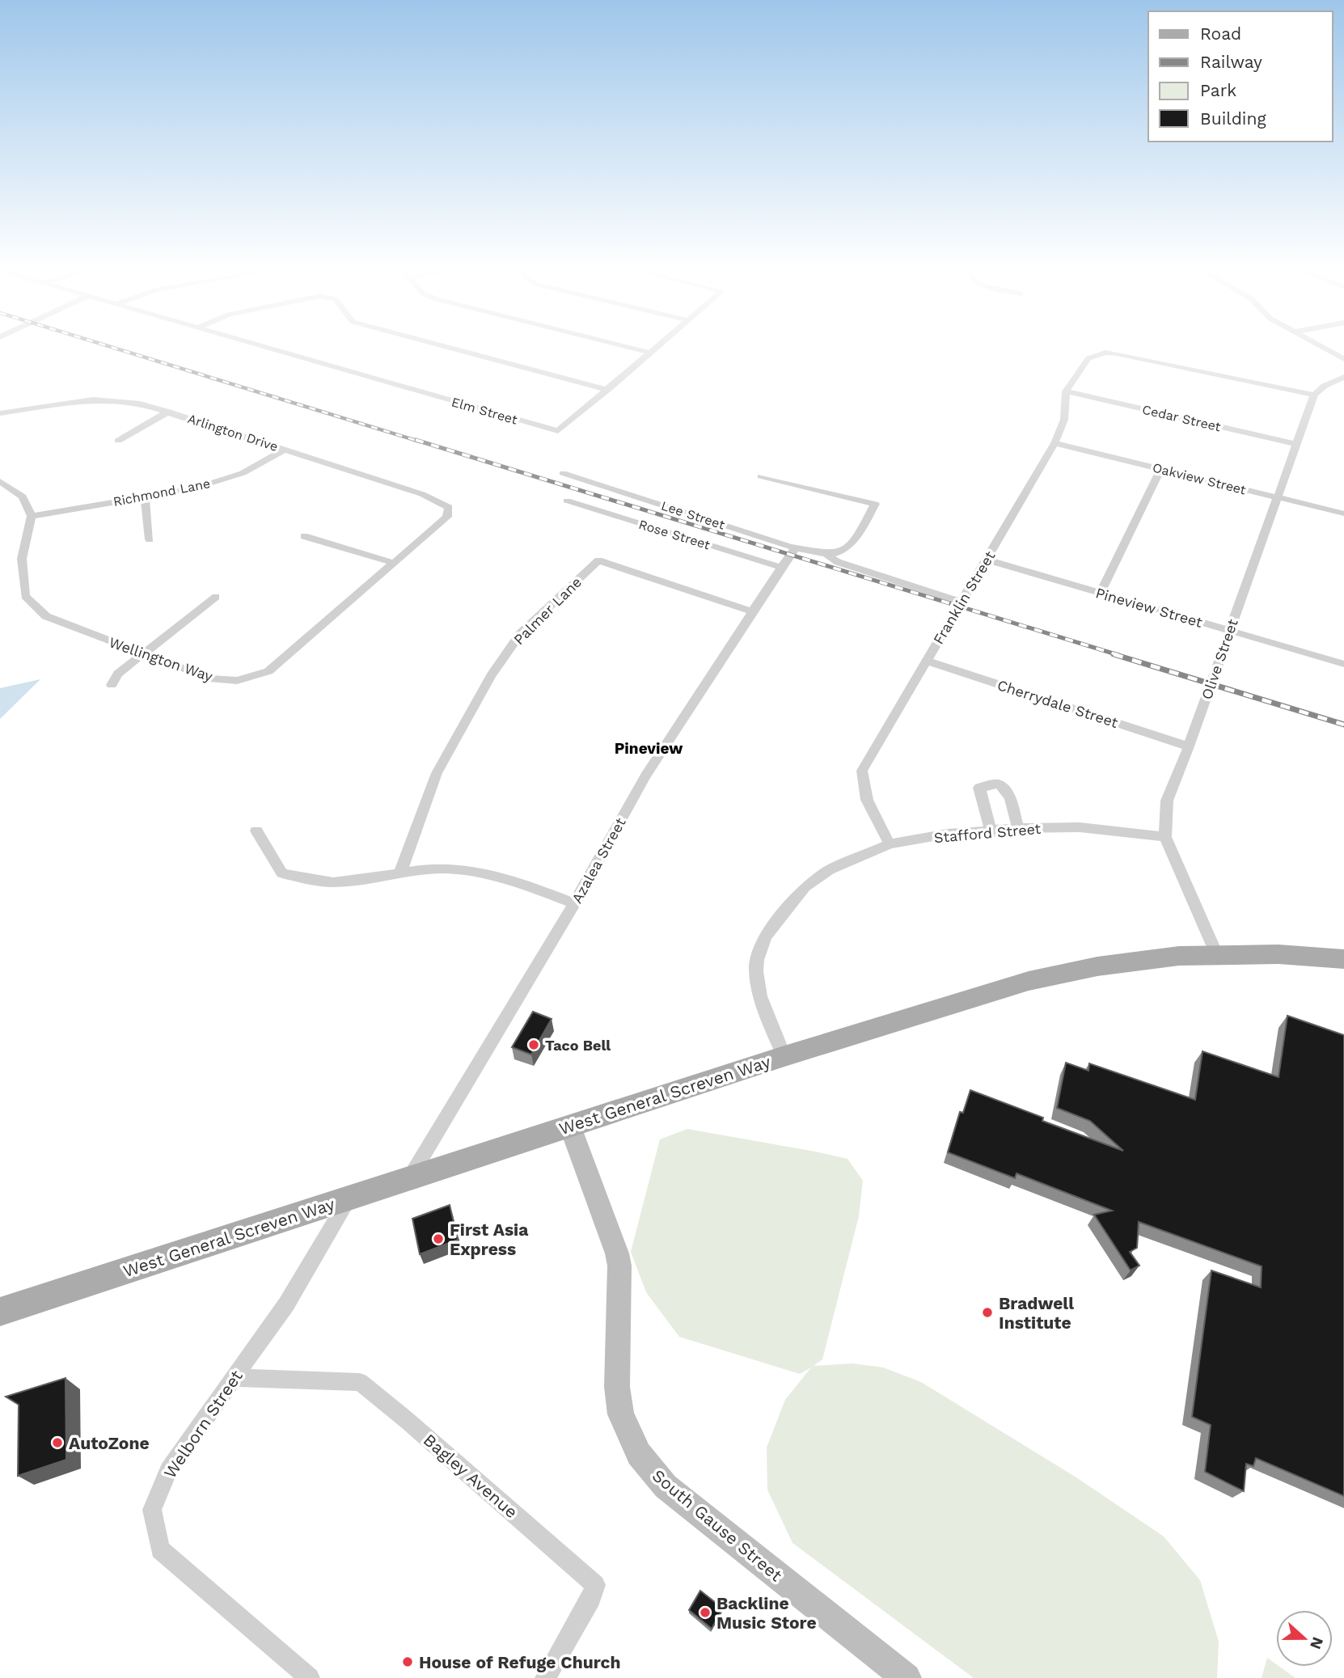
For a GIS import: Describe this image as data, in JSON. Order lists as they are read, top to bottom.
{
  "streets": {
    "main road": ["West General Screven Way"],
    "street": [
      "Elm Street",
      "Cedar Street",
      "Arlington Drive",
      "Oakview Street",
      "Richmond Lane",
      "Lee Street",
      "Rose Street",
      "Franklin Street",
      "Pineview Street",
      "Palmer Lane",
      "Wellington Way",
      "Olive Street",
      "Cherrydale Street",
      "Stafford Street",
      "Azalea Street",
      "Welborn Street",
      "Bagley Avenue",
      "South Gause Street"
    ]
  },
  "crossings": [
    ["Cedar Street", "Franklin Street"],
    ["Cedar Street", "Olive Street"],
    ["Arlington Drive", "Richmond Lane"],
    ["Arlington Drive", "Wellington Way"],
    ["Oakview Street", "Franklin Street"],
    ["Oakview Street", "Olive Street"],
    ["Richmond Lane", "Wellington Way"],
    ["Lee Street", "Franklin Street"],
    ["Lee Street", "Azalea Street"],
    ["Rose Street", "Azalea Street"],
    ["Franklin Street", "Pineview Street"],
    ["Franklin Street", "Cherrydale Street"],
    ["Franklin Street", "Stafford Street"],
    ["Pineview Street", "Olive Street"],
    ["Palmer Lane", "Azalea Street"],
    ["Olive Street", "Cherrydale Street"],
    ["Olive Street", "Stafford Street"],
    ["Olive Street", "West General Screven Way"],
    ["Stafford Street", "West General Screven Way"],
    ["Azalea Street", "West General Screven Way"],
    ["West General Screven Way", "Welborn Street"],
    ["West General Screven Way", "South Gause Street"],
    ["Welborn Street", "Bagley Avenue"]
  ],
  "districts": ["Pineview"],
  "places": [
    "Taco Bell",
    "First Asia Express",
    "Bradwell Institute",
    "AutoZone",
    "Backline Music Store",
    "House of Refuge Church"
  ],
  "legend": [
    "Road",
    "Railway",
    "Park",
    "Building"
  ],
  "north": "right"
}
